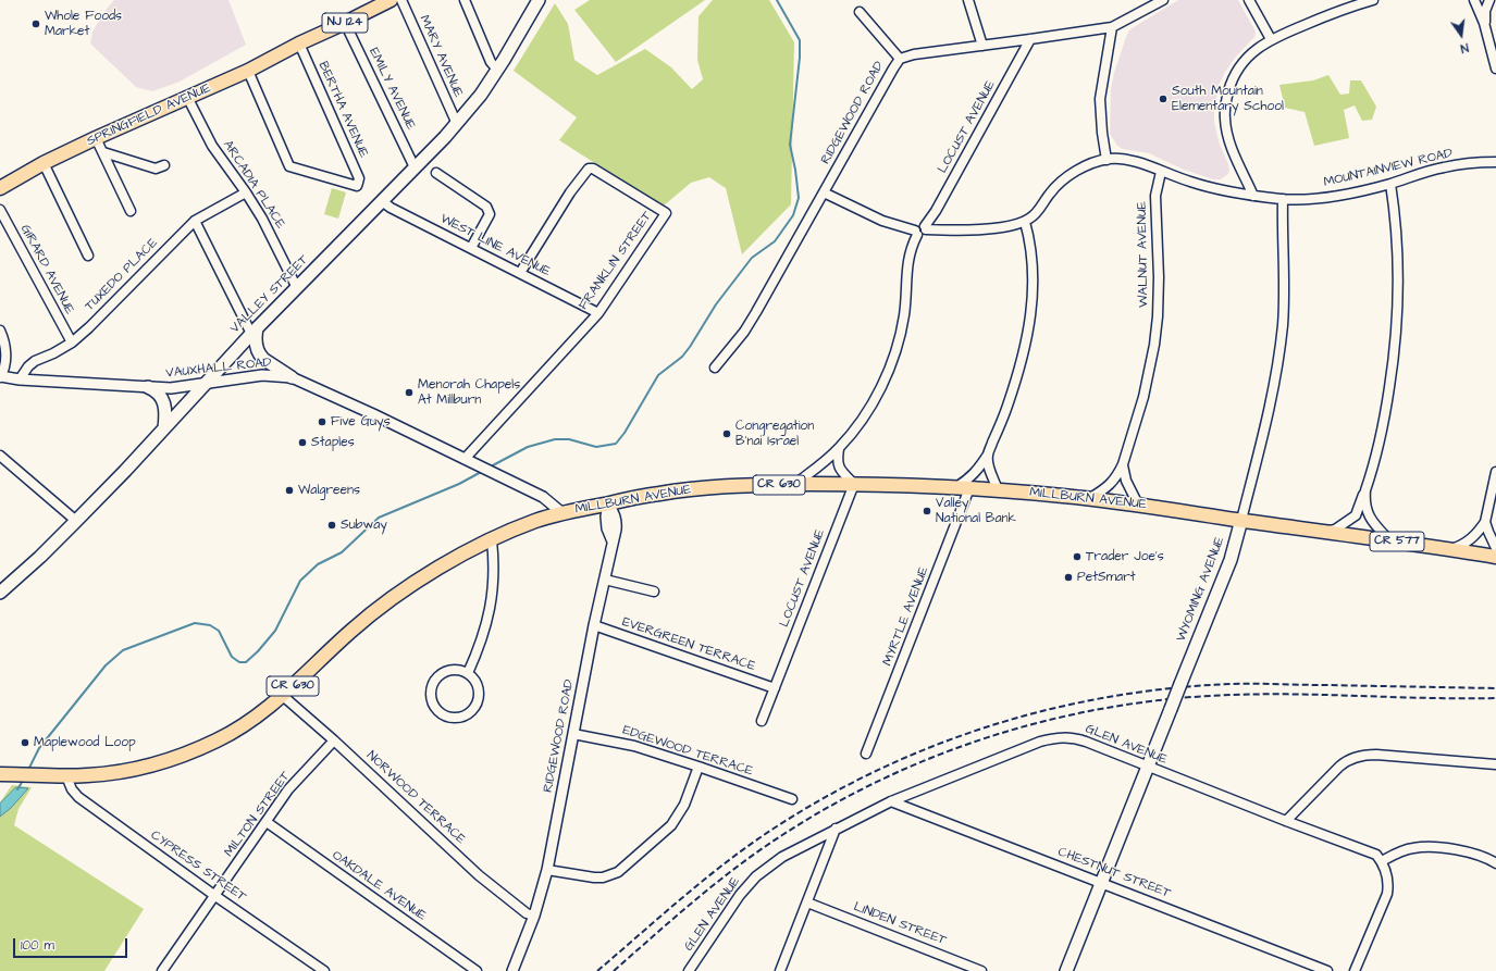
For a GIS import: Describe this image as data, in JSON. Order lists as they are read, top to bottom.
{
  "streets": {
    "main road": [
      "NJ 124",
      "SPRINGFIELD AVENUE",
      "VALLEY STREET",
      "CR 630",
      "MILLBURN AVENUE",
      "CR 577",
      "WYOMING AVENUE"
    ],
    "street": [
      "MARY AVENUE",
      "EMILY AVENUE",
      "BERTHA AVENUE",
      "RIDGEWOOD ROAD",
      "LOCUST AVENUE",
      "MOUNTAINVIEW ROAD",
      "ARCADIA PLACE",
      "WEST LINE AVENUE",
      "WALNUT AVENUE",
      "FRANKLIN STREET",
      "GIRARD AVENUE",
      "TUXEDO PLACE",
      "VAUXHALL ROAD",
      "MYRTLE AVENUE",
      "EVERGREEN TERRACE",
      "GLEN AVENUE",
      "EDGEWOOD TERRACE",
      "NORWOOD TERRACE",
      "MILTON STREET",
      "CYPRESS STREET",
      "CHESTNUT STREET",
      "OAKDALE AVENUE",
      "LINDEN STREET"
    ]
  },
  "crossings": [
    ["MARY AVENUE", "VALLEY STREET"],
    ["EMILY AVENUE", "SPRINGFIELD AVENUE"],
    ["EMILY AVENUE", "VALLEY STREET"],
    ["BERTHA AVENUE", "SPRINGFIELD AVENUE"],
    ["RIDGEWOOD ROAD", "LOCUST AVENUE"],
    ["RIDGEWOOD ROAD", "MILLBURN AVENUE"],
    ["RIDGEWOOD ROAD", "EVERGREEN TERRACE"],
    ["RIDGEWOOD ROAD", "EDGEWOOD TERRACE"],
    ["RIDGEWOOD ROAD", "NORWOOD TERRACE"],
    ["SPRINGFIELD AVENUE", "ARCADIA PLACE"],
    ["LOCUST AVENUE", "MILLBURN AVENUE"],
    ["LOCUST AVENUE", "EVERGREEN TERRACE"],
    ["MOUNTAINVIEW ROAD", "WALNUT AVENUE"],
    ["MOUNTAINVIEW ROAD", "WYOMING AVENUE"],
    ["ARCADIA PLACE", "TUXEDO PLACE"],
    ["ARCADIA PLACE", "VALLEY STREET"],
    ["WEST LINE AVENUE", "FRANKLIN STREET"],
    ["WEST LINE AVENUE", "VALLEY STREET"],
    ["WALNUT AVENUE", "MILLBURN AVENUE"],
    ["FRANKLIN STREET", "VAUXHALL ROAD"],
    ["GIRARD AVENUE", "TUXEDO PLACE"],
    ["TUXEDO PLACE", "VAUXHALL ROAD"],
    ["VALLEY STREET", "VAUXHALL ROAD"],
    ["VAUXHALL ROAD", "MILLBURN AVENUE"],
    ["MILLBURN AVENUE", "WYOMING AVENUE"],
    ["MILLBURN AVENUE", "MYRTLE AVENUE"],
    ["MILLBURN AVENUE", "NORWOOD TERRACE"],
    ["MILLBURN AVENUE", "CYPRESS STREET"],
    ["WYOMING AVENUE", "GLEN AVENUE"],
    ["WYOMING AVENUE", "CHESTNUT STREET"],
    ["GLEN AVENUE", "CHESTNUT STREET"],
    ["NORWOOD TERRACE", "MILTON STREET"],
    ["MILTON STREET", "CYPRESS STREET"],
    ["MILTON STREET", "OAKDALE AVENUE"]
  ],
  "places": [
    "Whole Foods Market",
    "South Mountain Elementary School",
    "Menorah Chapels At Millburn",
    "Five Guys",
    "Congregation B'nai Israel",
    "Staples",
    "Walgreens",
    "Valley National Bank",
    "Subway",
    "Trader Joe's",
    "PetSmart",
    "Maplewood Loop"
  ],
  "scale_bar": "100 m",
  "north": "bottom"
}
